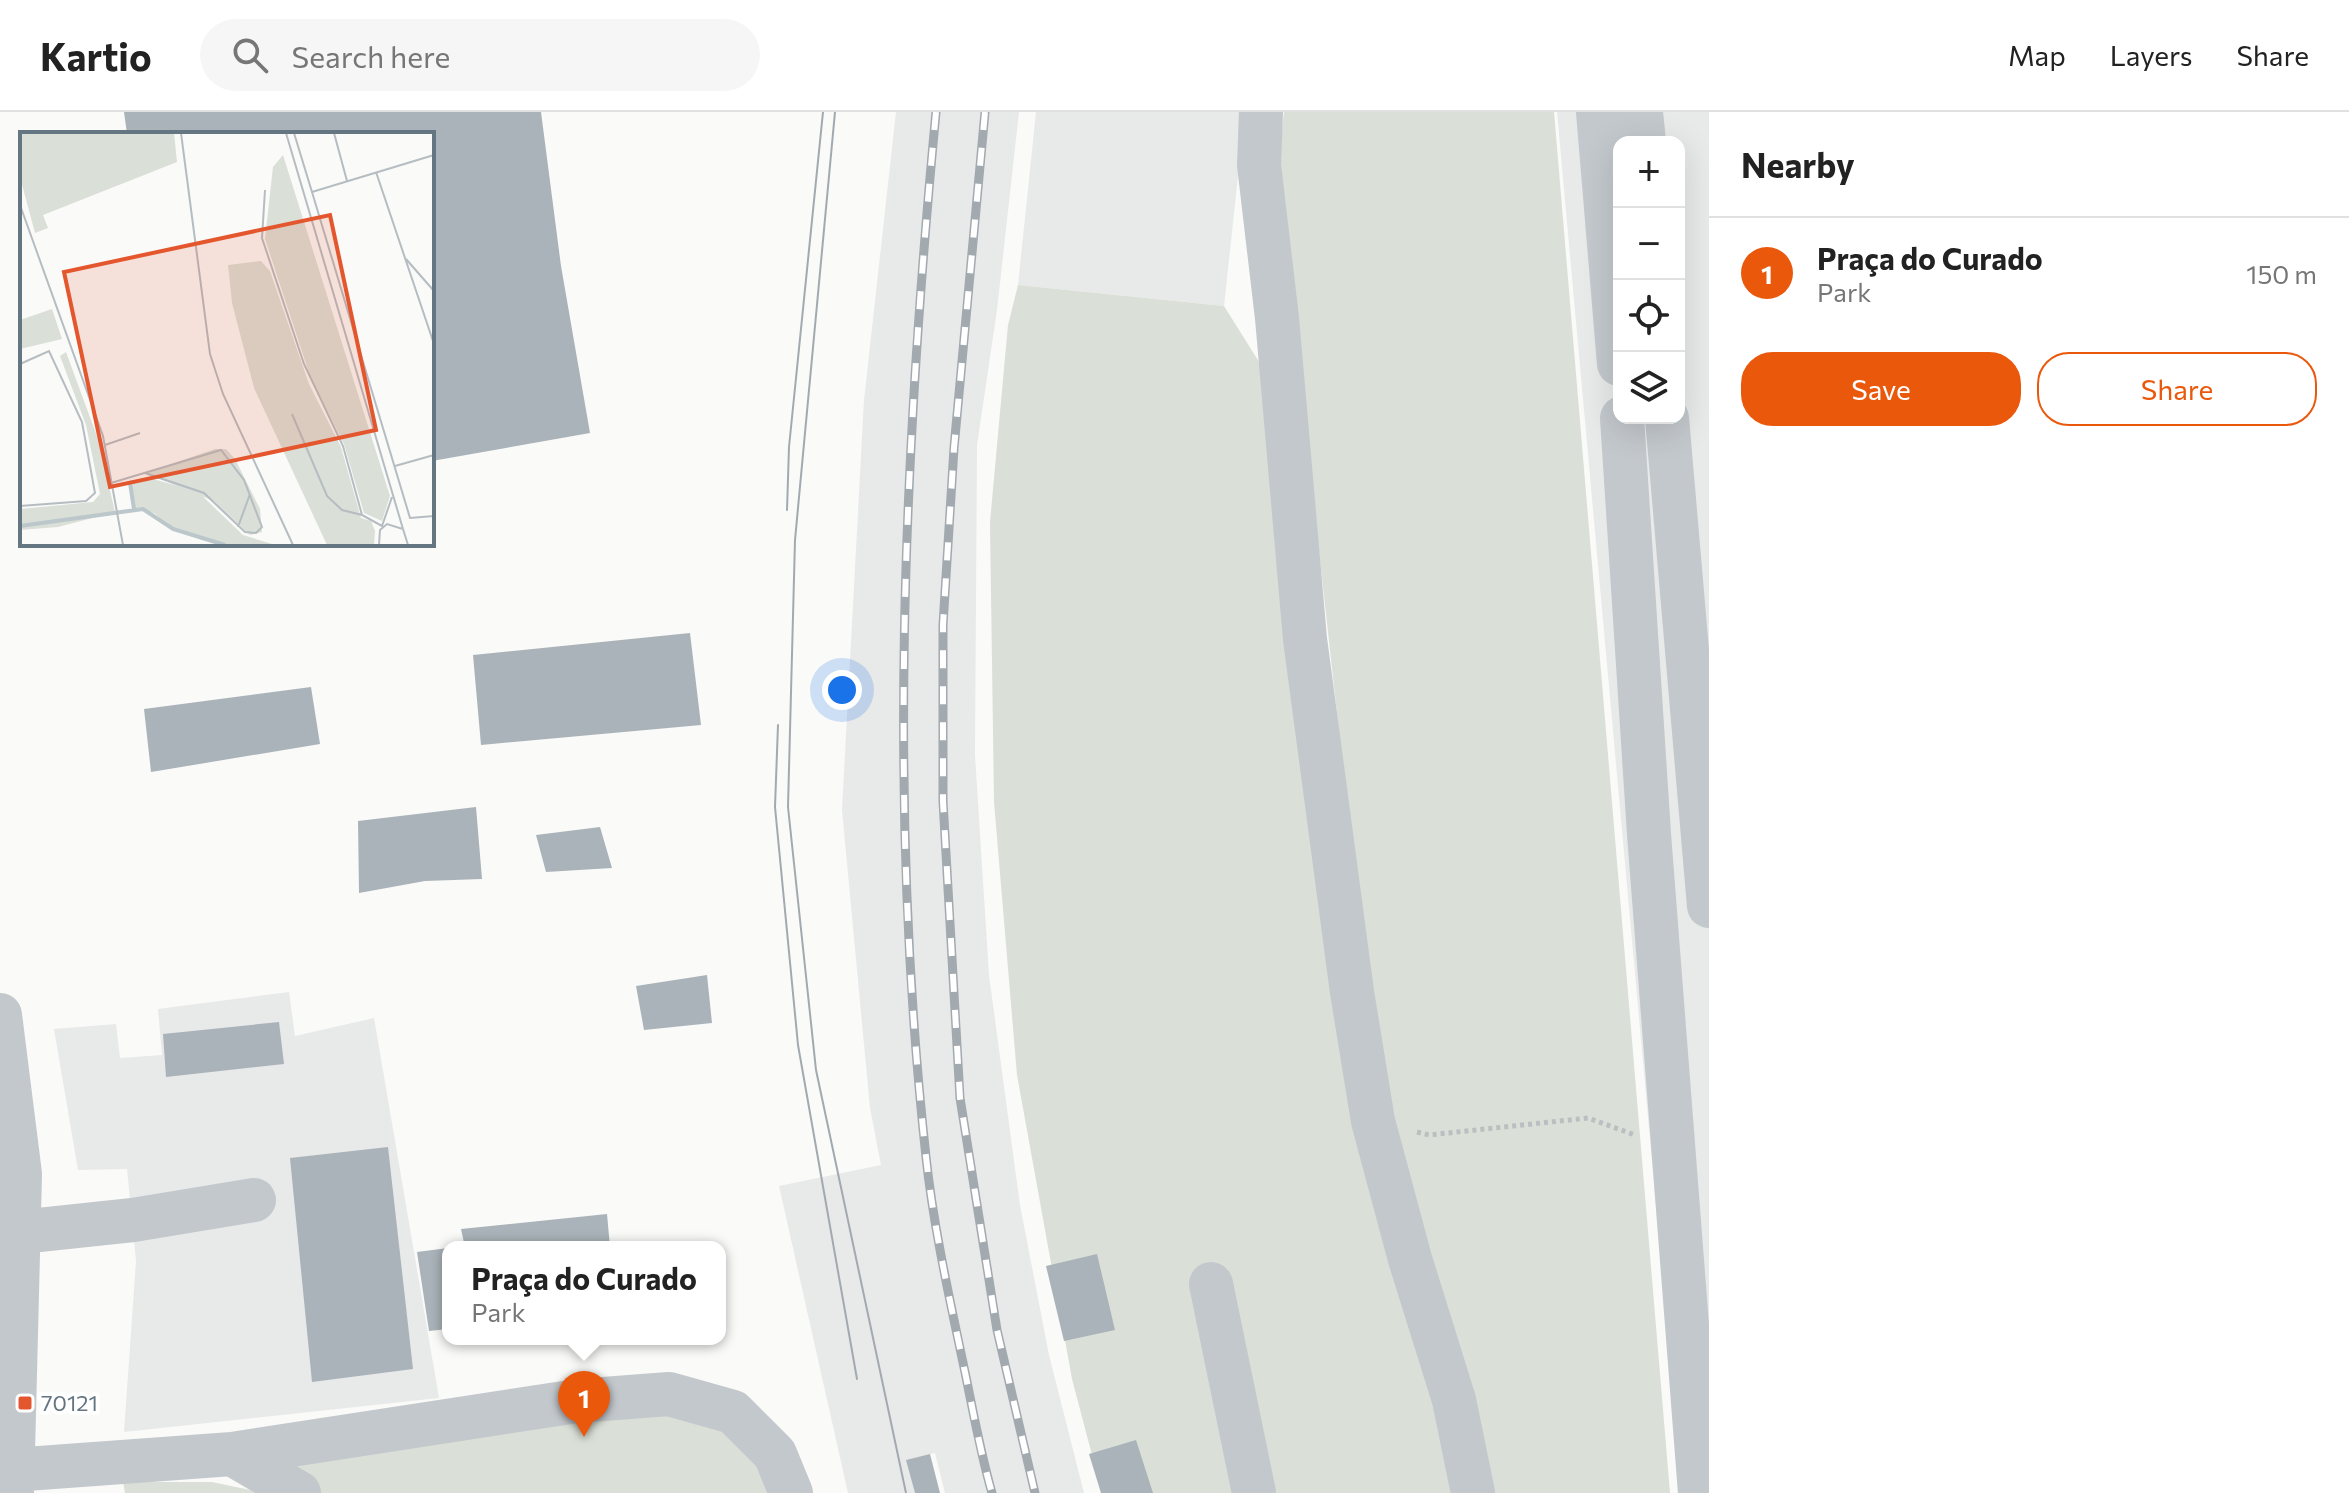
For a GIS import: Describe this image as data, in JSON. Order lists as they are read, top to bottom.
{
  "places": {
    "transit": ["70121"]
  },
  "page": {
    "header": "Kartio",
    "search": "Search here",
    "nav": ["Map", "Layers", "Share"],
    "heading": "Nearby",
    "map_buttons": ["+", "−"],
    "list": [
      {
        "mark": "1",
        "name": "Praça do Curado",
        "note": "Park",
        "value": "150 m"
      }
    ],
    "buttons": ["Save", "Share"],
    "popup": ["Praça do Curado", "Park"],
    "pins": "1"
  }
}
